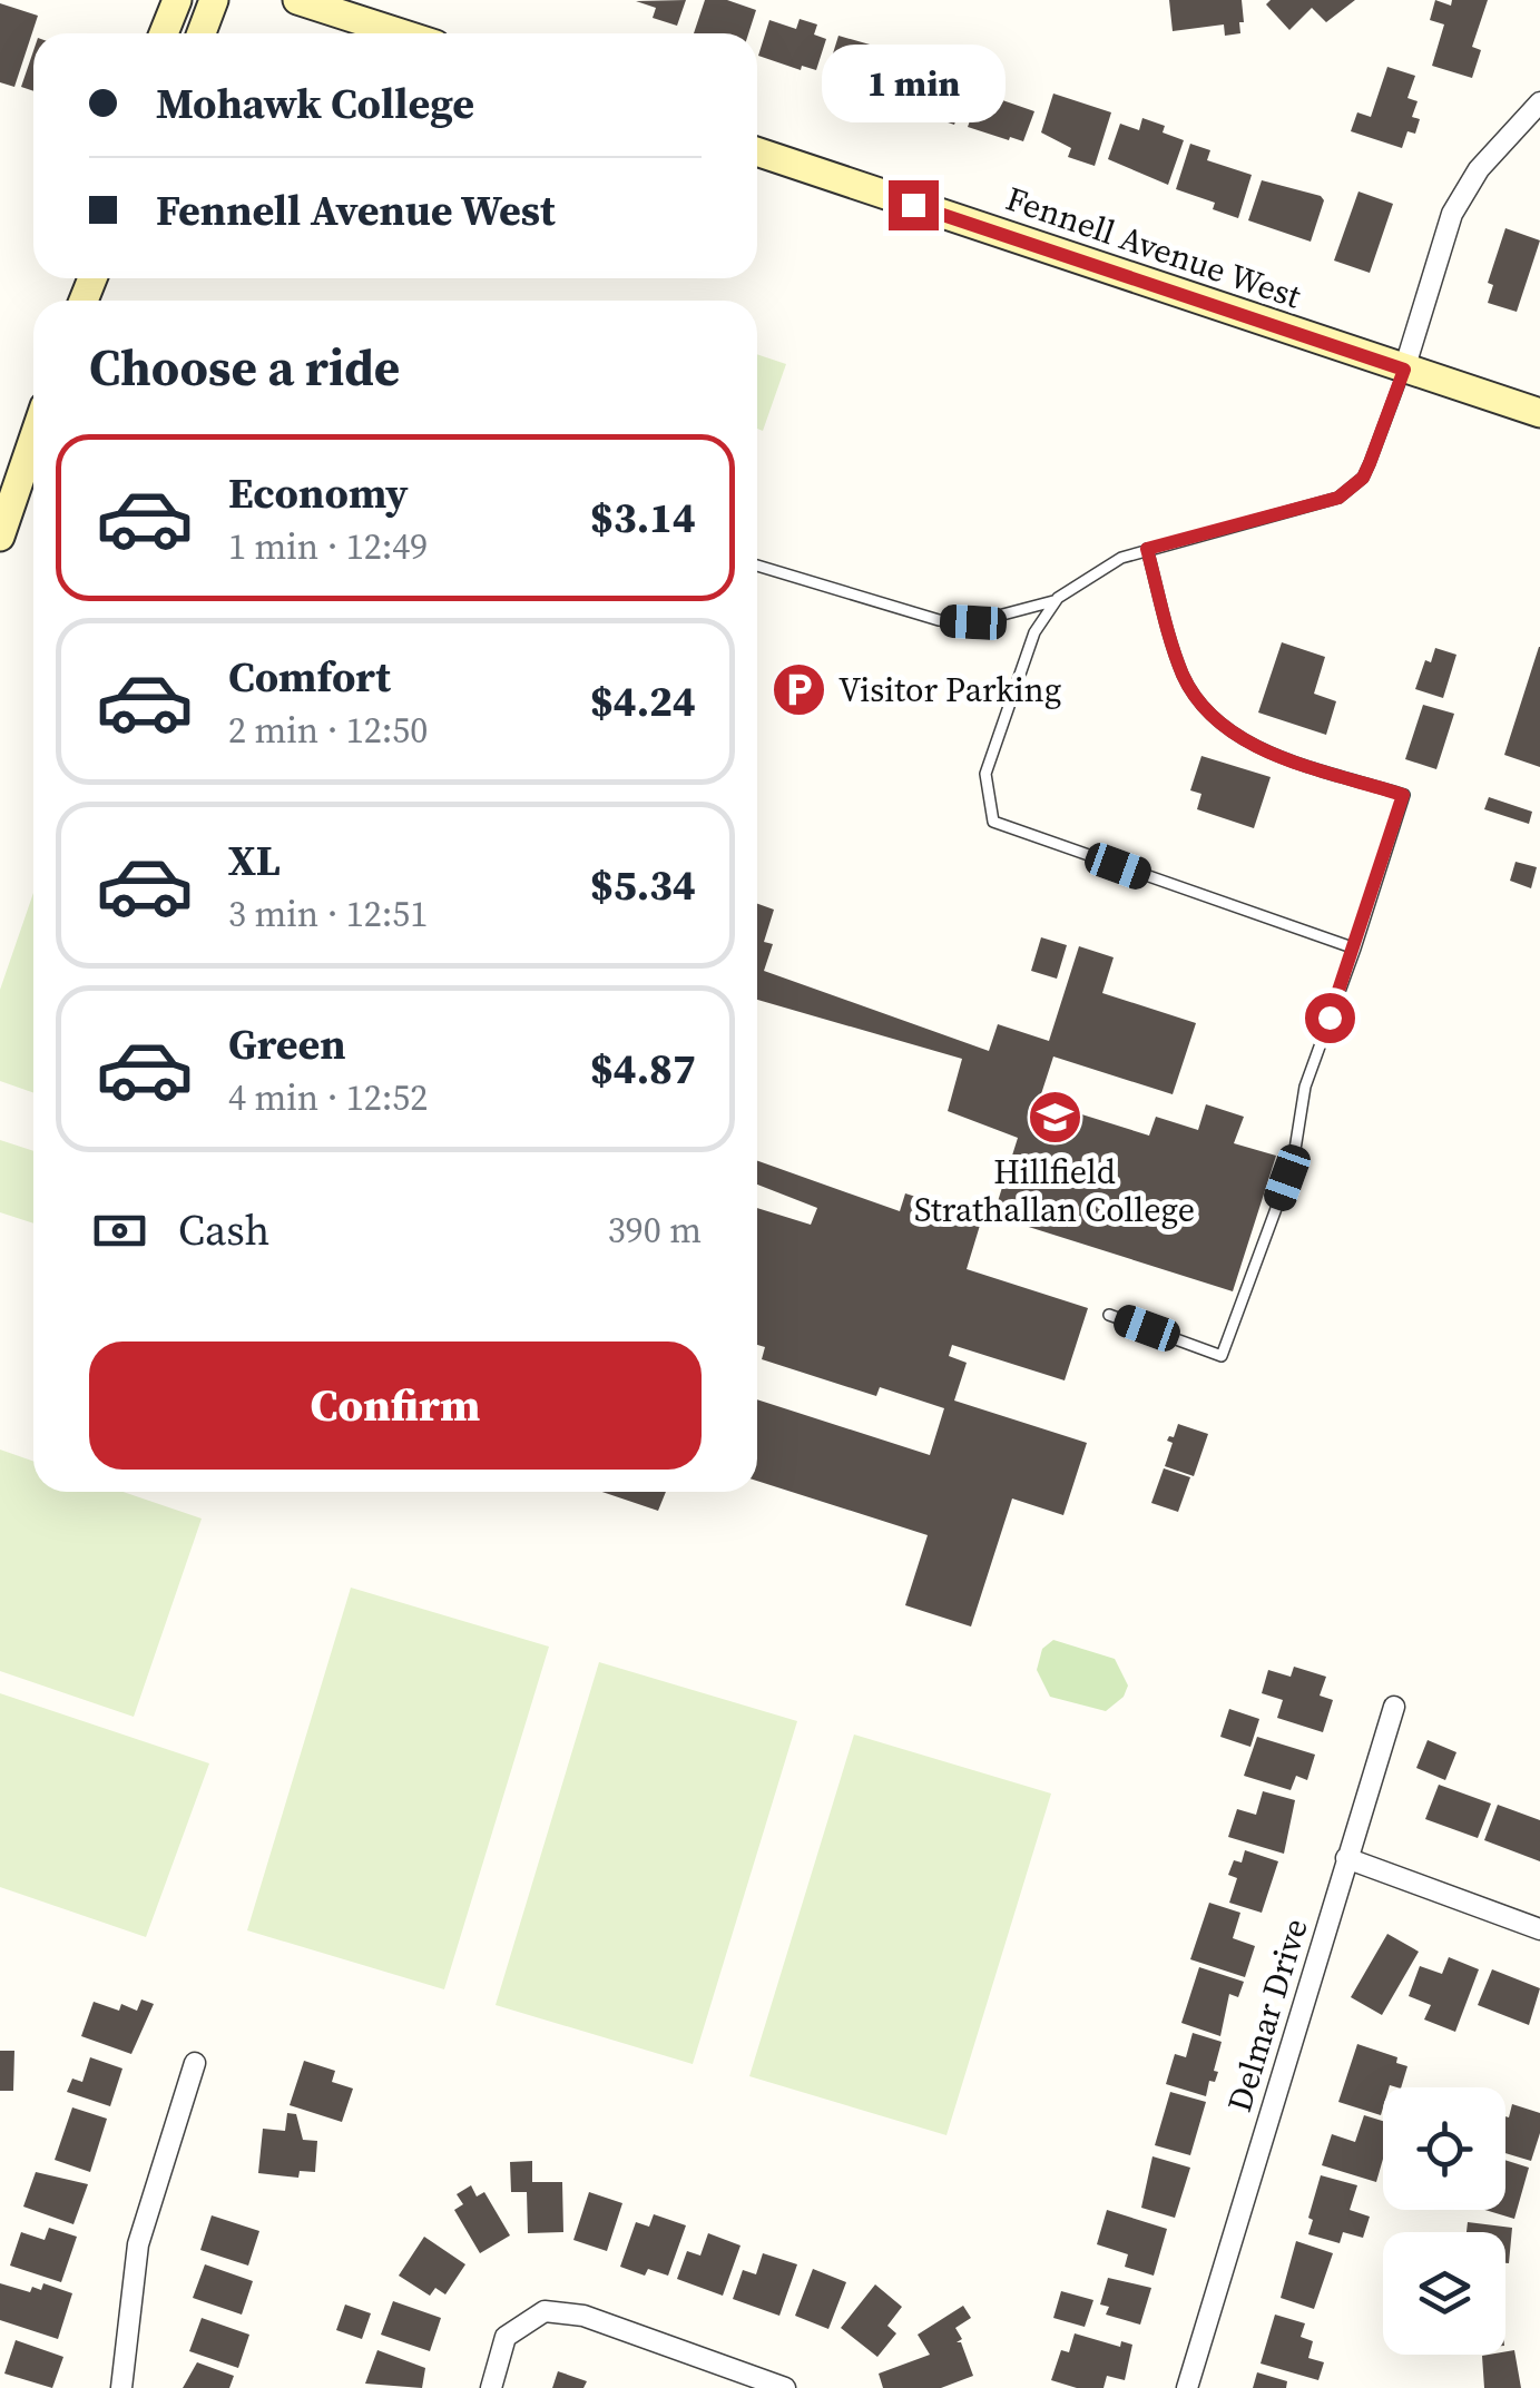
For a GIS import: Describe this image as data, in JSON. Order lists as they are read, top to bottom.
{
  "streets": {
    "main road": ["Fennell Avenue West"],
    "street": ["Delmar Drive"]
  },
  "places": {
    "parking": ["Visitor Parking"],
    "school or university": ["Hillfield Strathallan College"]
  },
  "page": {
    "banner": ["Mohawk College", "Fennell Avenue West"],
    "bubble": "1 min",
    "heading": "Choose a ride",
    "list": [
      {
        "name": "Economy",
        "note": "1 min · 12:49",
        "value": "$3.14"
      },
      {
        "name": "Comfort",
        "note": "2 min · 12:50",
        "value": "$4.24"
      },
      {
        "name": "XL",
        "note": "3 min · 12:51",
        "value": "$5.34"
      },
      {
        "name": "Green",
        "note": "4 min · 12:52",
        "value": "$4.87"
      }
    ],
    "pay": ["Cash", "390 m"],
    "buttons": "Confirm"
  }
}
